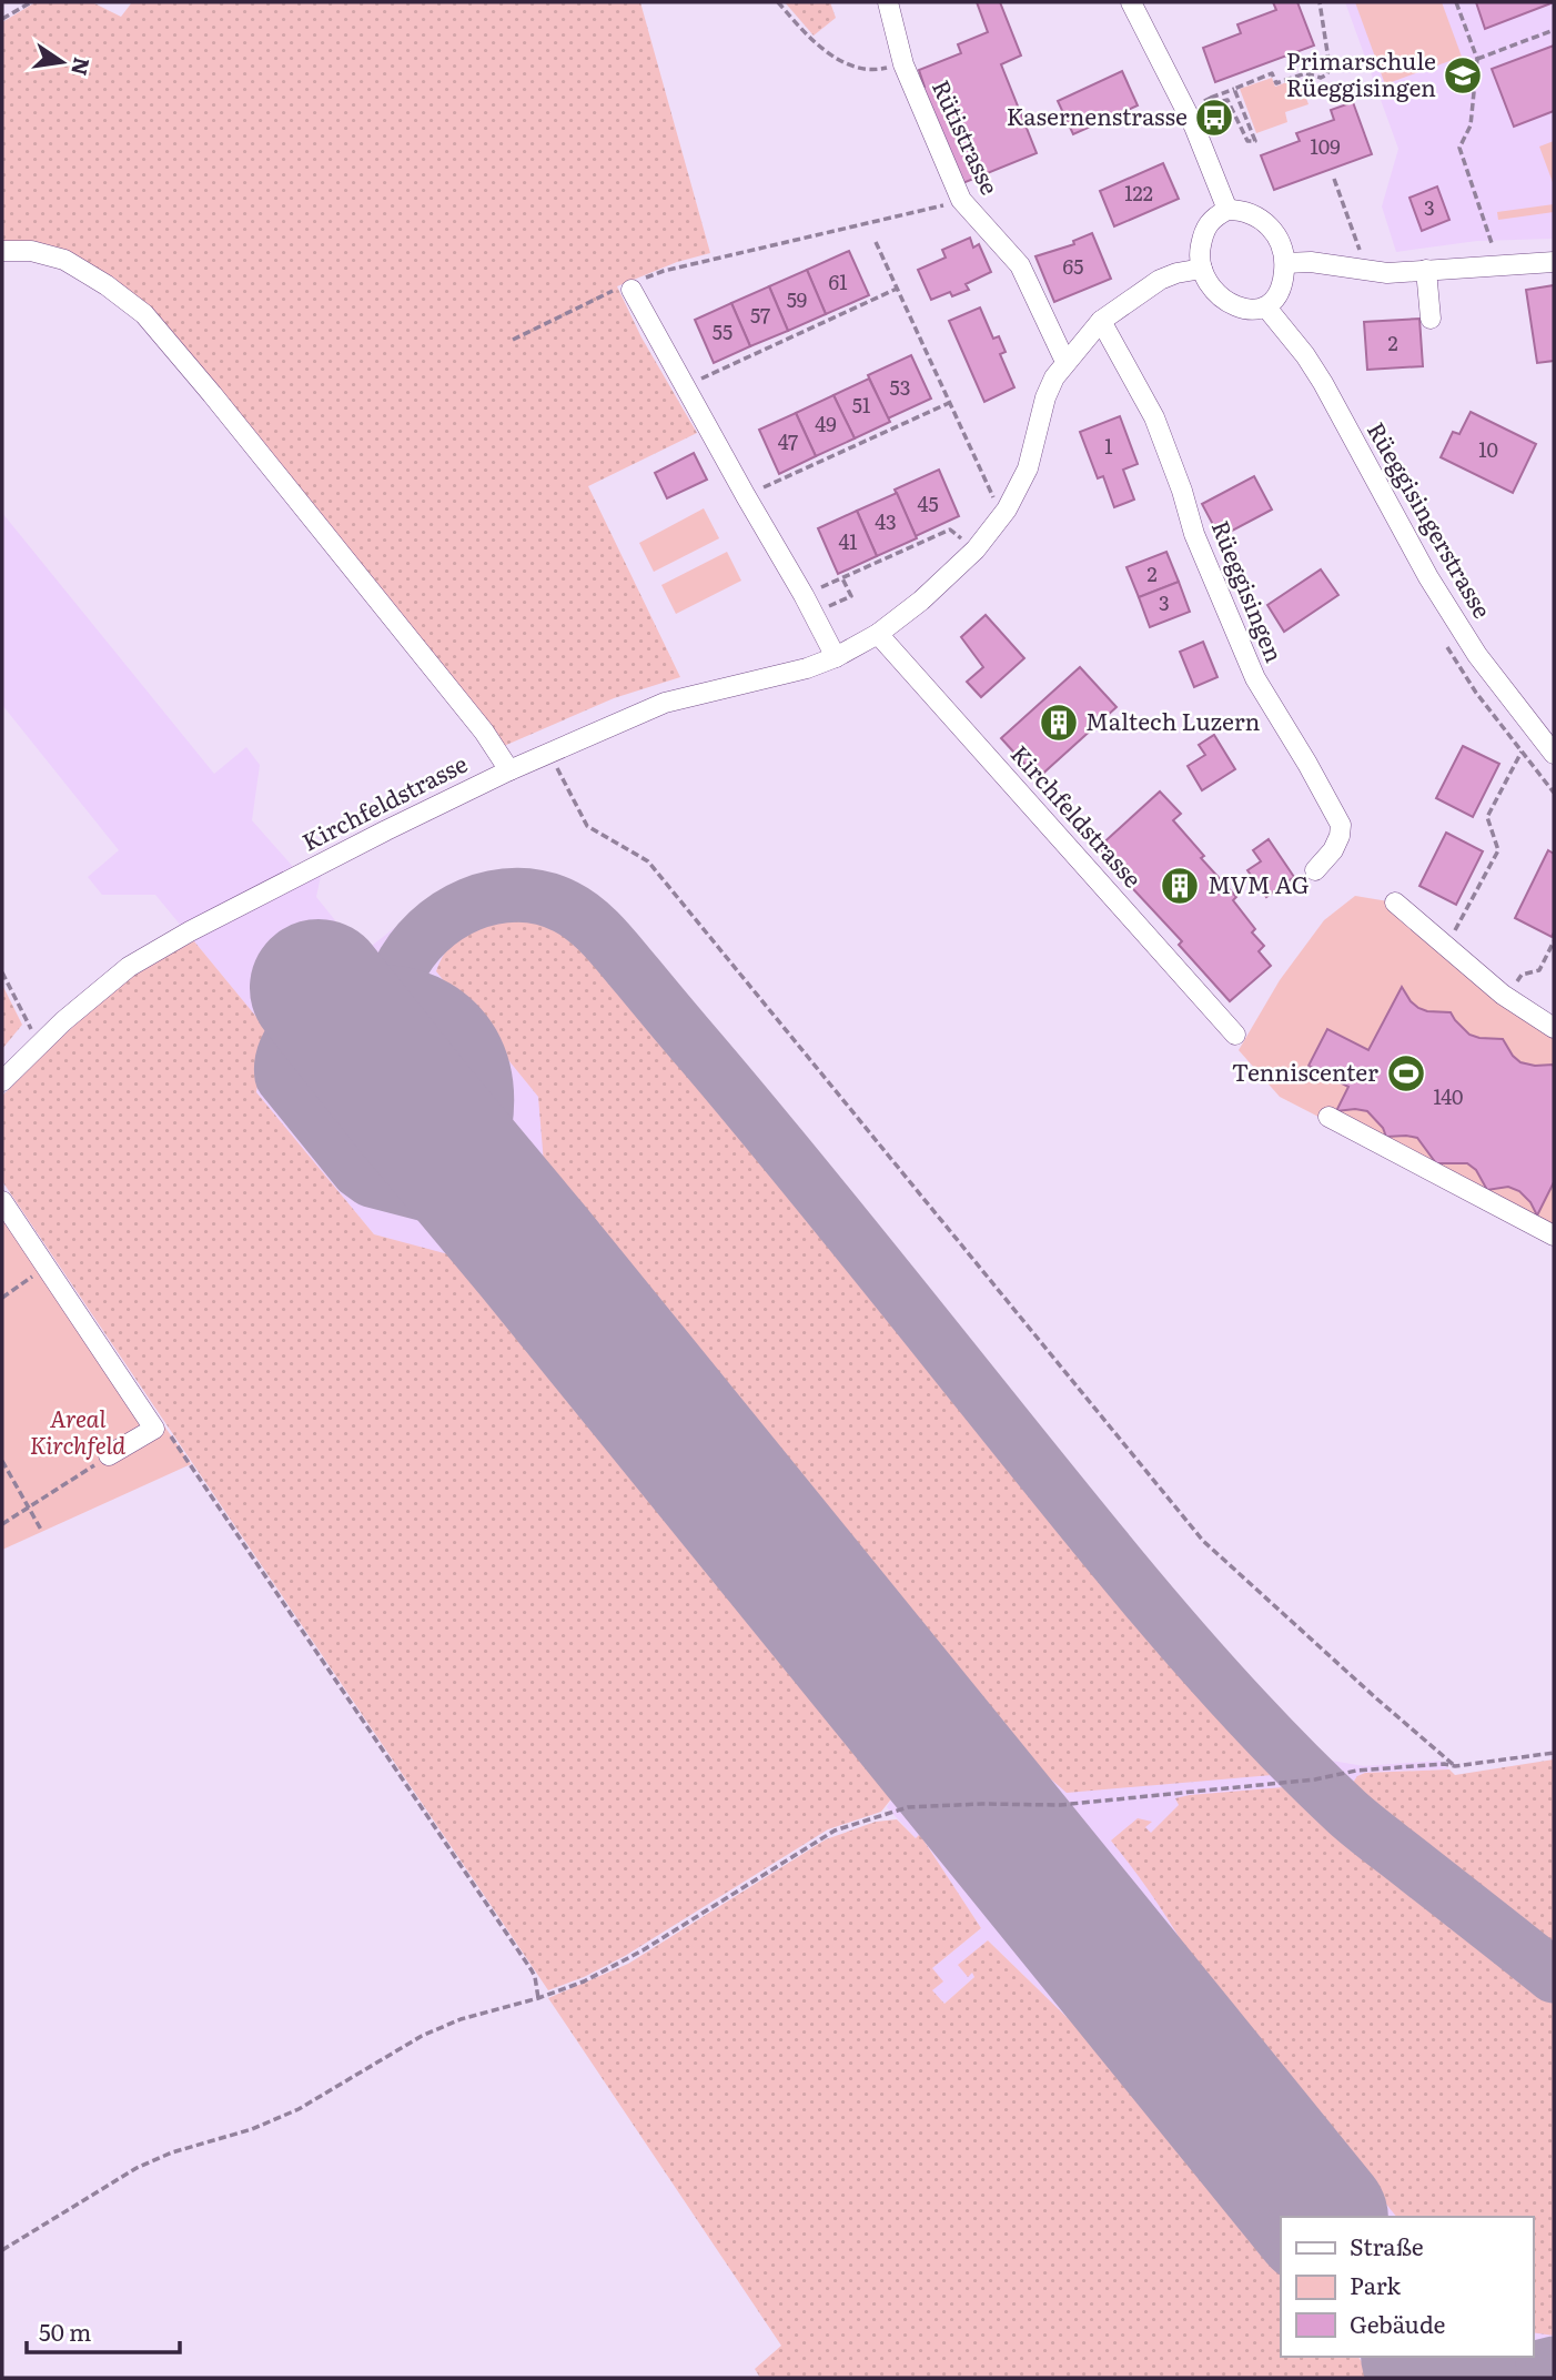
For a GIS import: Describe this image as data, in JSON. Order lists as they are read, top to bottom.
{
  "streets": {
    "street": [
      "Rütistrasse",
      "Rüeggisingerstrasse",
      "Rüeggisingen",
      "Kirchfeldstrasse"
    ]
  },
  "crossings": [
    ["Rütistrasse", "Kirchfeldstrasse"],
    ["Rüeggisingerstrasse", "Kirchfeldstrasse"],
    ["Rüeggisingen", "Kirchfeldstrasse"]
  ],
  "parks": ["Areal Kirchfeld"],
  "places": {
    "school or university": ["Primarschule Rüeggisingen"],
    "bus stop": ["Kasernenstrasse"],
    "building": ["Maltech Luzern", "MVM AG"],
    "sports": ["Tenniscenter"]
  },
  "house_numbers": [
    "109",
    "122",
    "3",
    "65",
    "61",
    "59",
    "57",
    "55",
    "2",
    "53",
    "51",
    "49",
    "47",
    "1",
    "10",
    "45",
    "43",
    "41",
    "2",
    "3",
    "140"
  ],
  "legend": ["Straße", "Park", "Gebäude"],
  "scale_bar": "50 m",
  "north": "right"
}
